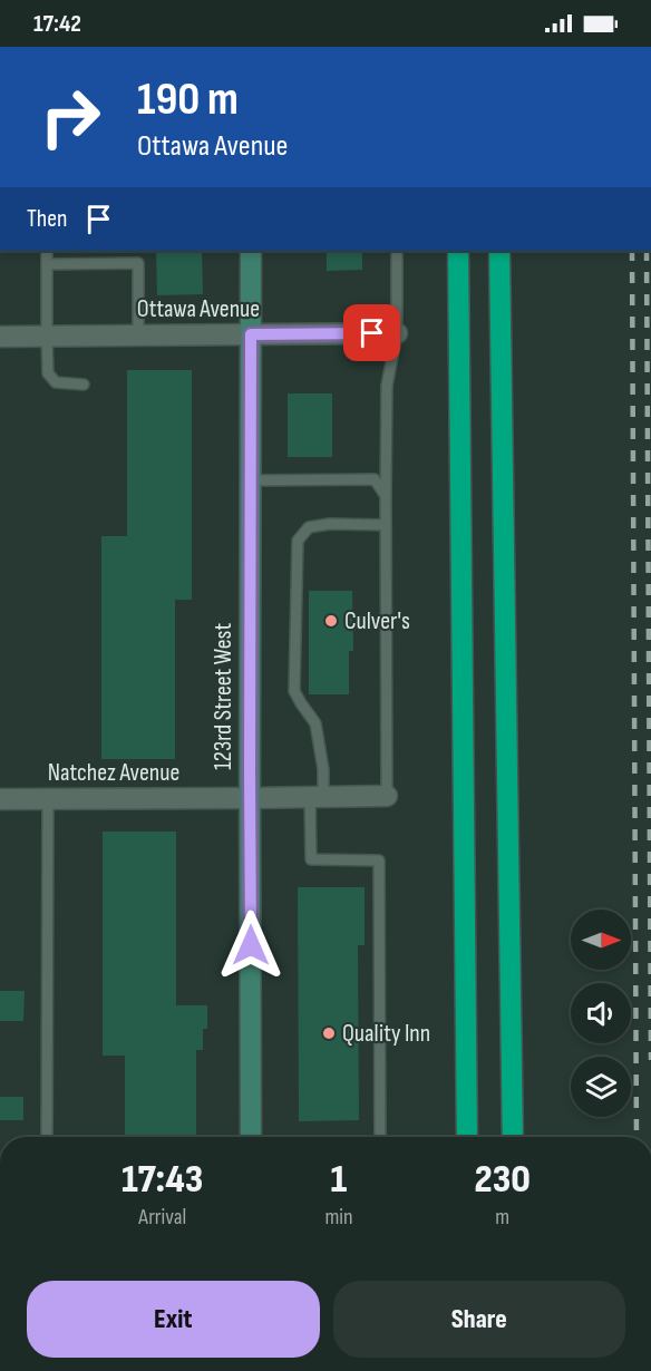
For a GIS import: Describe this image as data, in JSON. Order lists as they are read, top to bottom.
{
  "streets": {
    "street": ["Ottawa Avenue", "123rd Street West", "Natchez Avenue"]
  },
  "crossings": [
    ["Ottawa Avenue", "123rd Street West"],
    ["123rd Street West", "Natchez Avenue"]
  ],
  "places": ["Culver's", "Quality Inn"],
  "north": "right",
  "page": {
    "status": "17:42",
    "turn": ["190 m", "Ottawa Avenue"],
    "then": "Then",
    "eta": [
      "17:43",
      "Arrival",
      "1",
      "min",
      "230",
      "m"
    ],
    "buttons": ["Exit", "Share"]
  }
}
